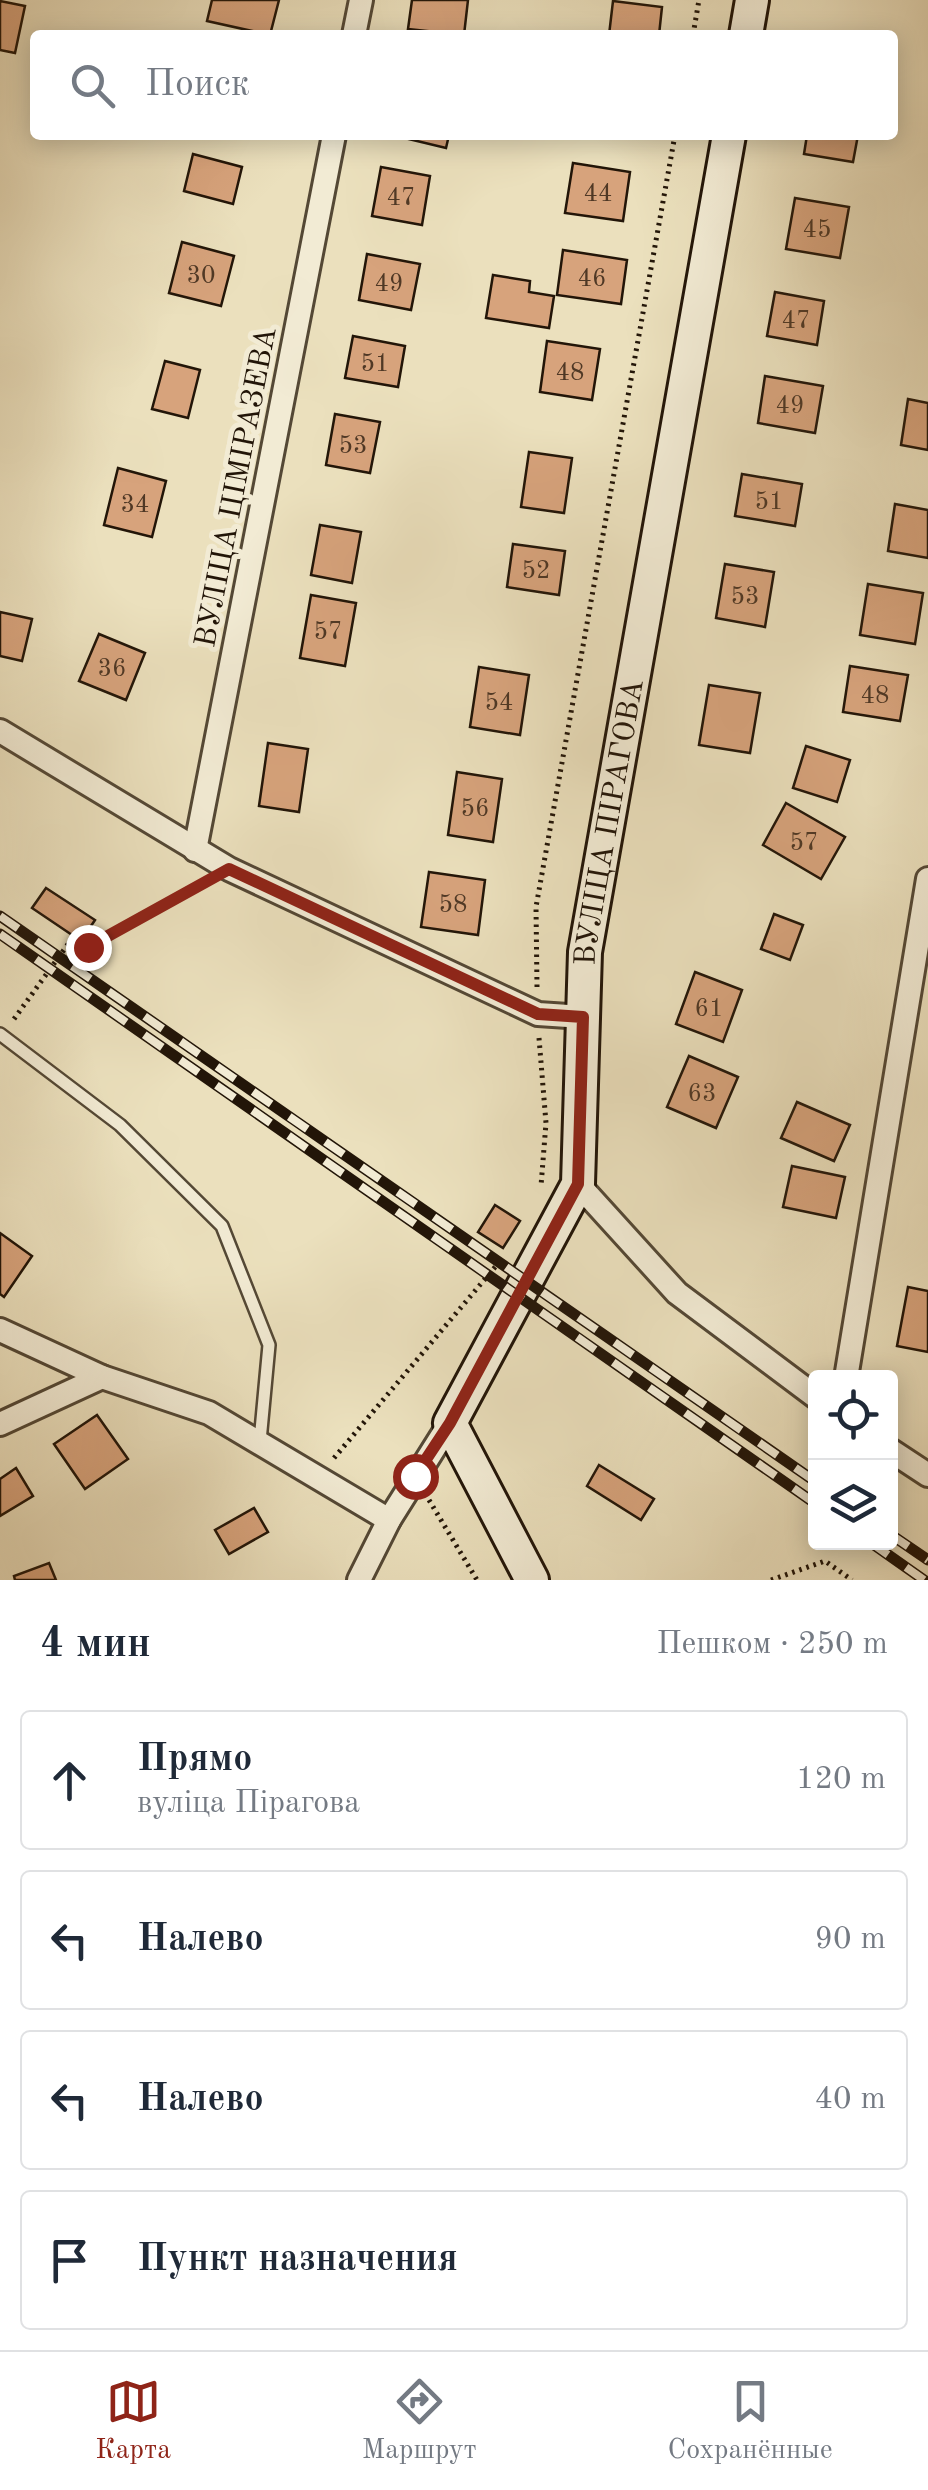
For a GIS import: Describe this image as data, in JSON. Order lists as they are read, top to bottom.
{
  "streets": {
    "main road": ["ВУЛІЦА ПІРАГОВА"],
    "street": ["ВУЛІЦА ЦІМІРАЗЕВА"]
  },
  "house_numbers": [
    "44",
    "47",
    "45",
    "30",
    "46",
    "49",
    "47",
    "51",
    "48",
    "49",
    "53",
    "51",
    "34",
    "52",
    "53",
    "57",
    "36",
    "48",
    "54",
    "56",
    "57",
    "58",
    "61",
    "63"
  ],
  "page": {
    "search": "Поиск",
    "heading": ["4 мин", "Пешком · 250 m"],
    "list": [
      ["Прямо", "вуліца Пірагова", "120 m"],
      ["Налево", "90 m"],
      ["Налево", "40 m"],
      "Пункт назначения"
    ],
    "nav": ["Карта", "Маршрут", "Сохранённые"]
  }
}
